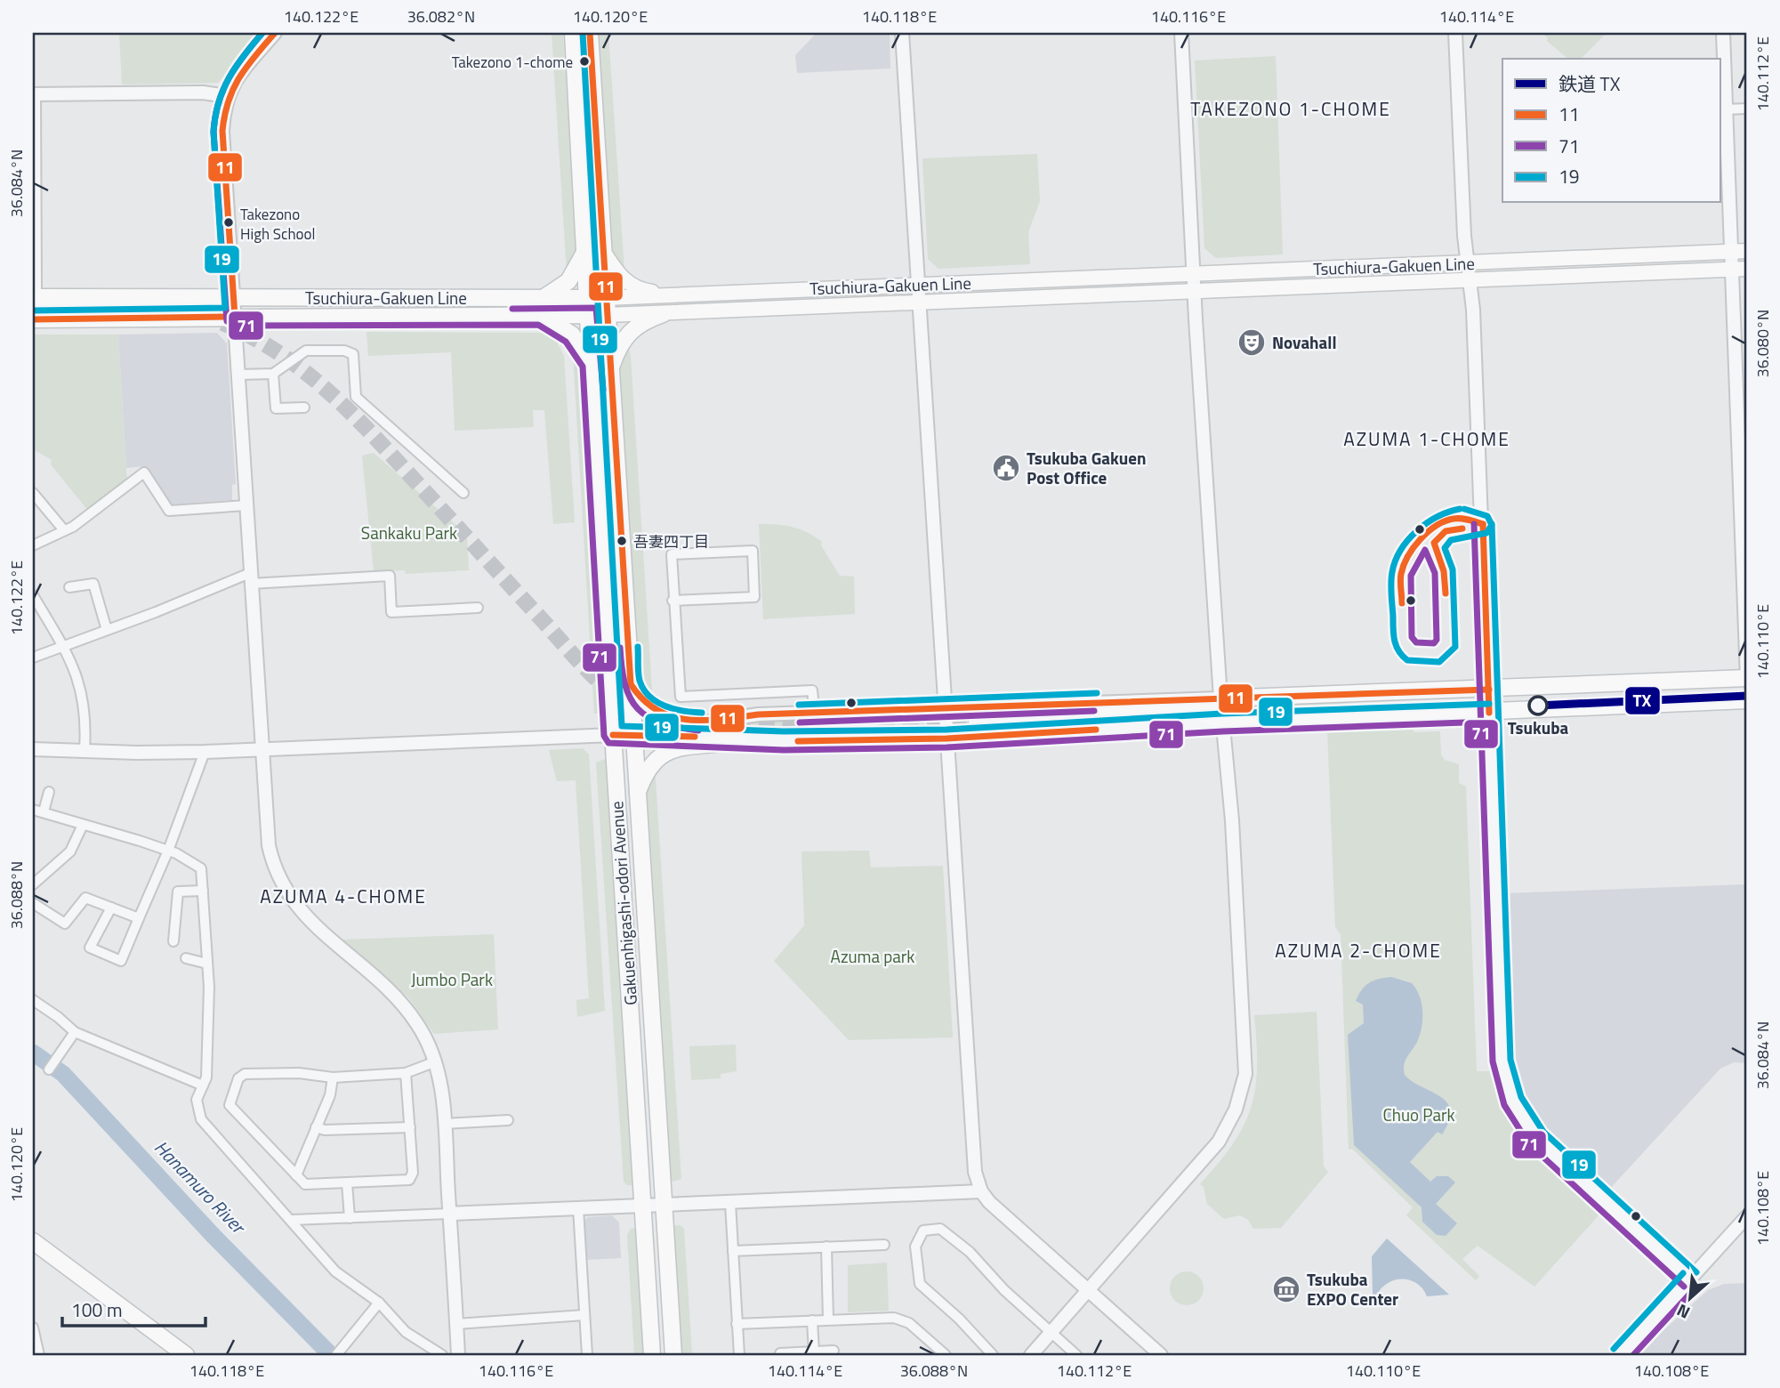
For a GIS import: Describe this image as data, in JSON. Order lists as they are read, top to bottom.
{
  "streets": {
    "main road": ["Tsuchiura-Gakuen Line", "Gakuenhigashi-odori Avenue"]
  },
  "crossings": [
    ["Tsuchiura-Gakuen Line", "Gakuenhigashi-odori Avenue"]
  ],
  "districts": [
    "TAKEZONO 1-CHOME",
    "AZUMA 1-CHOME",
    "AZUMA 4-CHOME",
    "AZUMA 2-CHOME"
  ],
  "water": ["Hanamuro River"],
  "parks": [
    "Sankaku Park",
    "Azuma park",
    "Jumbo Park",
    "Chuo Park"
  ],
  "places": {
    "other": [
      "Takezono 1-chome",
      "Takezono High School",
      "吾妻四丁目",
      "Tsukuba"
    ],
    "theatre": ["Novahall"],
    "public building": ["Tsukuba Gakuen Post Office"],
    "museum": ["Tsukuba EXPO Center"]
  },
  "lines": [
    "transit line 11",
    "transit line 71",
    "transit line 19",
    "rail line TX"
  ],
  "legend": [
    "鉄道 TX",
    "11",
    "71",
    "19"
  ],
  "scale_bar": "100 m",
  "north": "bottom left",
  "coordinates": [
    "140.122°E",
    "36.082°N",
    "140.120°E",
    "140.118°E",
    "140.116°E",
    "140.114°E",
    "140.112°E",
    "36.084°N",
    "36.080°N",
    "140.110°E",
    "36.088°N",
    "140.108°E"
  ]
}
